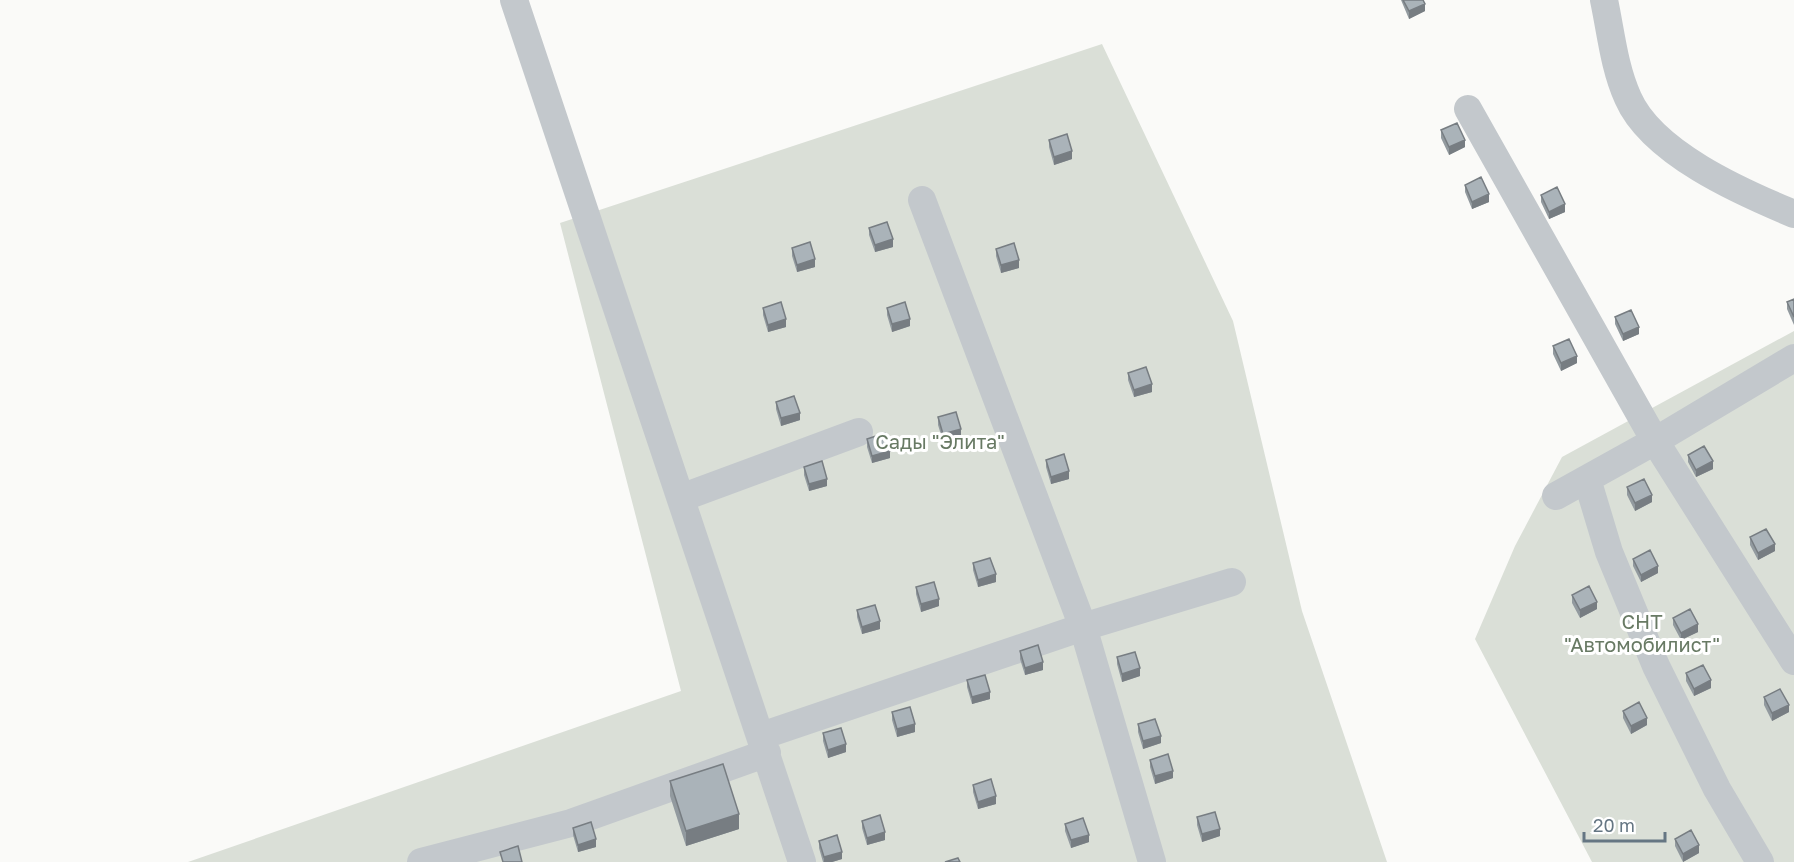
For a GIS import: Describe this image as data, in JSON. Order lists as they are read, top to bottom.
{
  "parks": ["Сады \"Элита\"", "СНТ \"Автомобилист\""],
  "scale_bar": "20 m"
}
